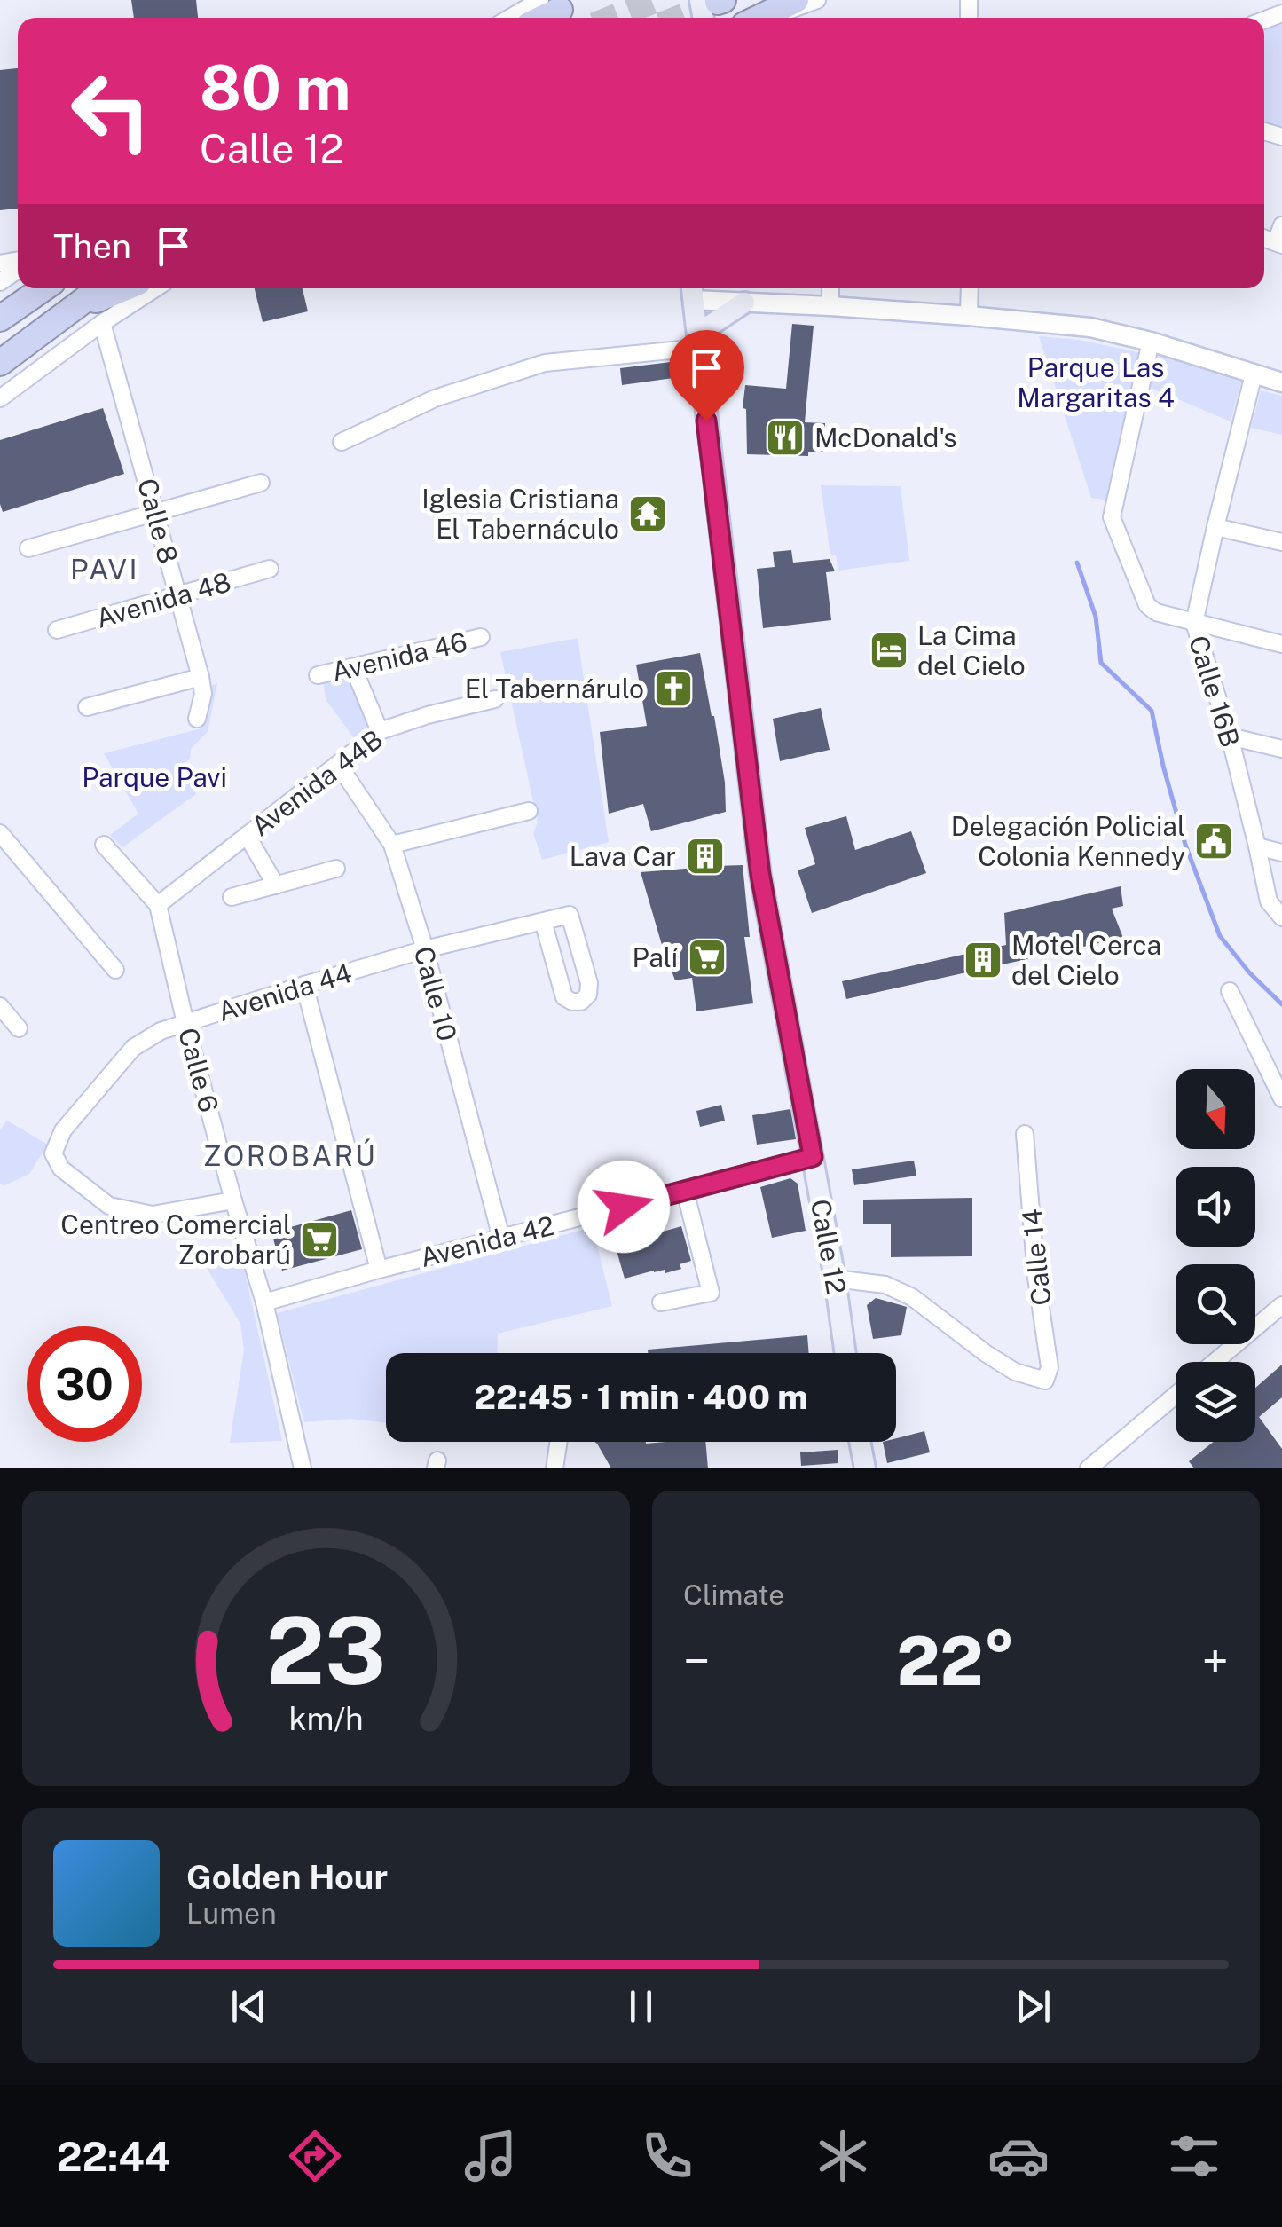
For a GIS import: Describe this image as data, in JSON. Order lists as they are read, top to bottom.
{
  "streets": {
    "main road": ["Calle 12"],
    "street": [
      "Calle 8",
      "Avenida 48",
      "Avenida 46",
      "Calle 16B",
      "Avenida 44B",
      "Avenida 44",
      "Calle 10",
      "Calle 6",
      "Avenida 42",
      "Calle 14"
    ]
  },
  "crossings": [
    ["Calle 8", "Avenida 48"],
    ["Avenida 44B", "Calle 10"],
    ["Avenida 44B", "Calle 6"],
    ["Avenida 44", "Calle 10"],
    ["Avenida 44", "Calle 6"],
    ["Calle 10", "Avenida 42"],
    ["Calle 6", "Avenida 42"],
    ["Avenida 42", "Calle 12"],
    ["Calle 12", "Calle 14"]
  ],
  "districts": ["PAVI", "ZOROBARÚ"],
  "parks": ["Parque Las Margaritas 4", "Parque Pavi"],
  "places": {
    "restaurant": ["McDonald's"],
    "temple": ["Iglesia Cristiana El Tabernáculo"],
    "hotel": ["La Cima del Cielo"],
    "church": ["El Tabernárulo"],
    "public building": ["Delegación Policial Colonia Kennedy"],
    "building": ["Lava Car", "Motel Cerca del Cielo"],
    "supermarket": ["Palí", "Centreo Comercial Zorobarú"]
  },
  "north": "bottom",
  "page": {
    "turn": ["80 m", "Calle 12"],
    "then": "Then",
    "limit": "30",
    "trip": "22:45 · 1 min · 400 m",
    "tile": "Climate",
    "heat": ["−", "22°", "+"],
    "song": ["Golden Hour", "Lumen"],
    "tabs": "22:44",
    "gauge": ["23", "km/h"]
  }
}
